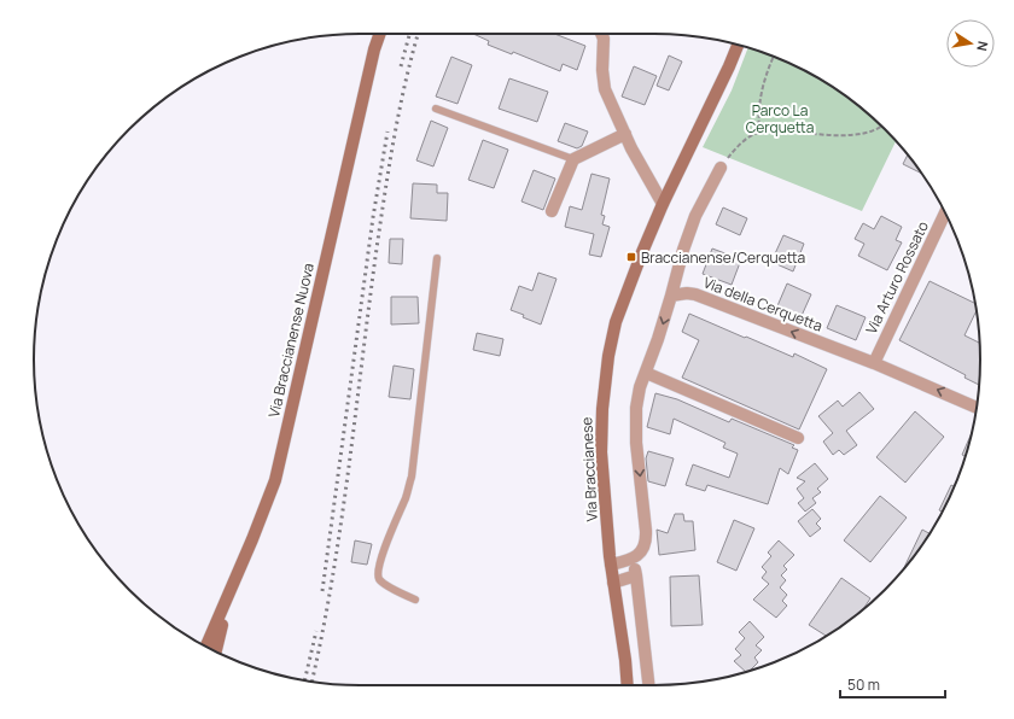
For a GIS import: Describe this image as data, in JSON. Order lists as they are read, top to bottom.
{
  "streets": {
    "street": [
      "Via Arturo Rossato",
      "Via della Cerquetta",
      "Via Braccianense Nuova",
      "Via Braccianese"
    ]
  },
  "crossings": [
    ["Via Arturo Rossato", "Via della Cerquetta"]
  ],
  "parks": ["Parco La Cerquetta"],
  "places": {
    "transit": ["Braccianense/Cerquetta"]
  },
  "scale_bar": "50 m",
  "north": "right"
}
